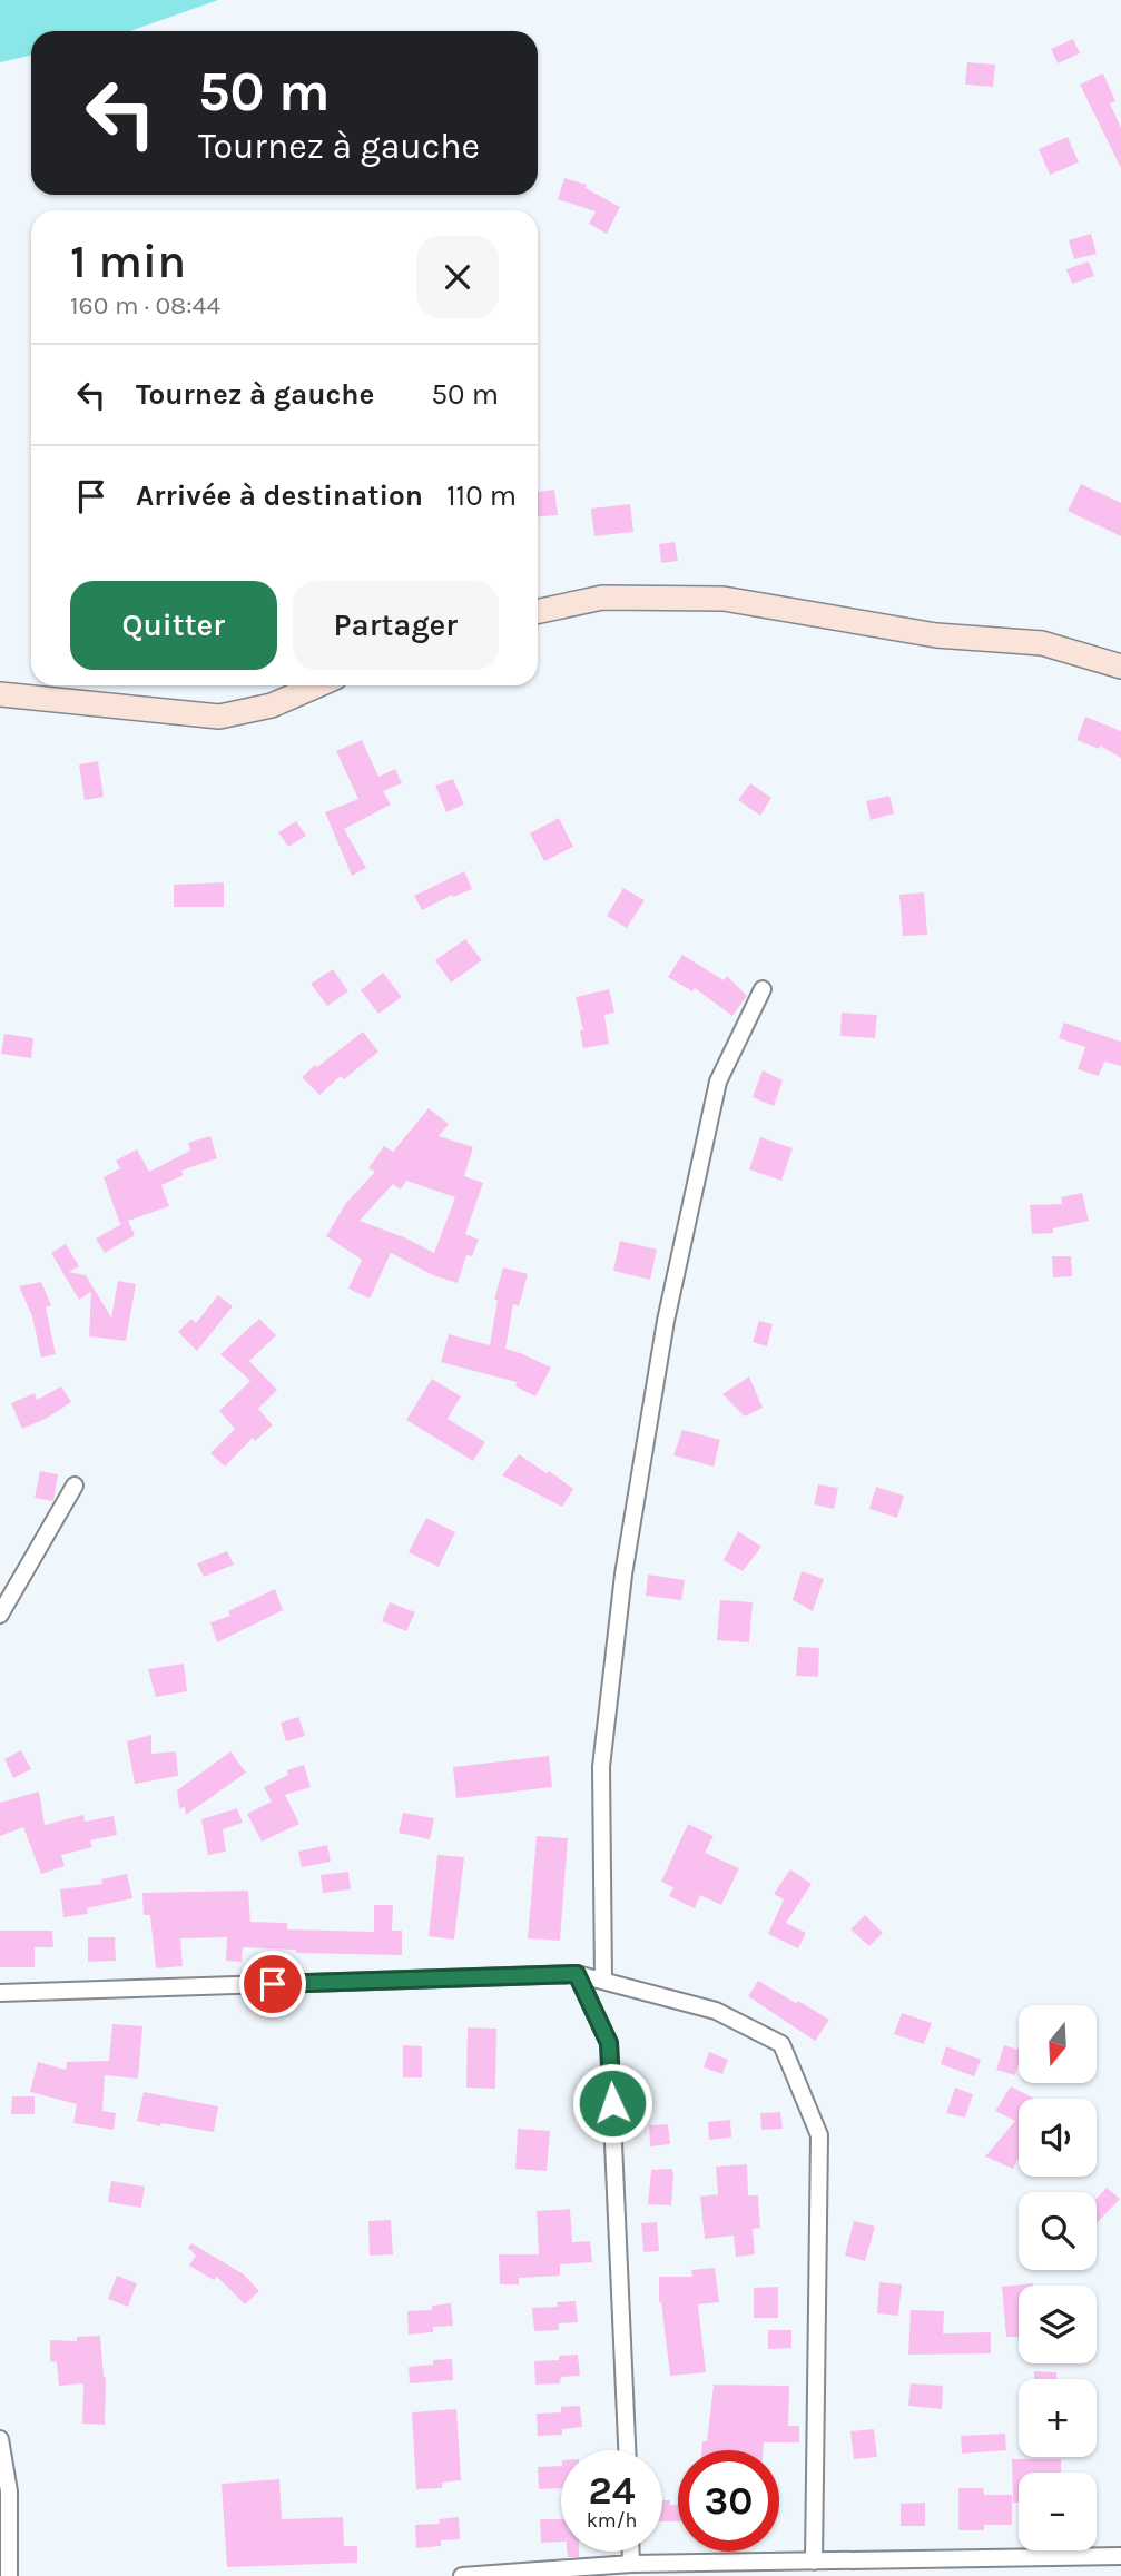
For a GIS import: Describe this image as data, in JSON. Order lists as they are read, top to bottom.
{
  "north": "bottom",
  "page": {
    "turn": ["50 m", "Tournez à gauche"],
    "heading": ["1 min", "160 m · 08:44"],
    "list": [
      {
        "name": "Tournez à gauche",
        "value": "50 m"
      },
      {
        "name": "Arrivée à destination",
        "value": "110 m"
      }
    ],
    "buttons": ["Quitter", "Partager"],
    "map_buttons": ["+", "−"],
    "speed": "24 km/h",
    "limit": "30"
  }
}
